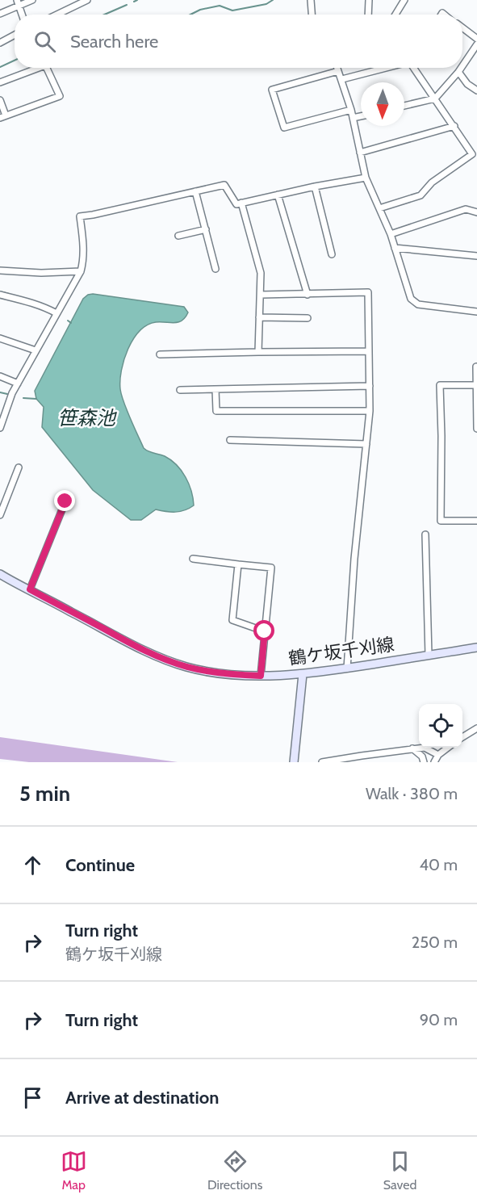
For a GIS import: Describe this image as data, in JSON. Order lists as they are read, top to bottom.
{
  "streets": {
    "main road": ["鶴ケ坂千刈線"]
  },
  "water": ["笹森池"],
  "north": "bottom",
  "page": {
    "search": "Search here",
    "heading": ["5 min", "Walk · 380 m"],
    "list": [
      ["Continue", "40 m"],
      ["Turn right", "鶴ケ坂千刈線", "250 m"],
      ["Turn right", "90 m"],
      "Arrive at destination"
    ],
    "nav": ["Map", "Directions", "Saved"]
  }
}
